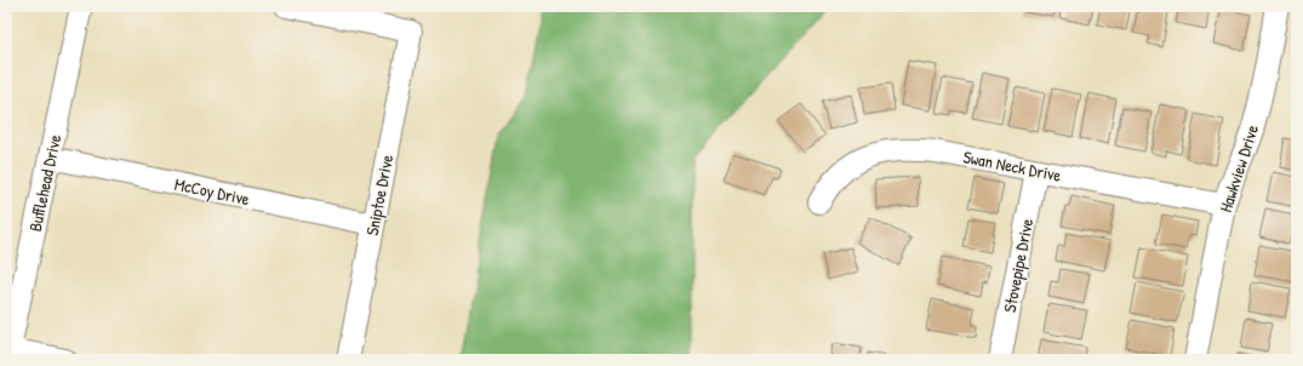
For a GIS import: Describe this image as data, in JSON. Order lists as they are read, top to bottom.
{
  "streets": {
    "street": [
      "Swan Neck Drive",
      "Hawkview Drive",
      "Bufflehead Drive",
      "McCoy Drive",
      "Sniptoe Drive",
      "Stovepipe Drive"
    ]
  },
  "crossings": [
    ["Swan Neck Drive", "Hawkview Drive"],
    ["Swan Neck Drive", "Stovepipe Drive"],
    ["Bufflehead Drive", "McCoy Drive"],
    ["McCoy Drive", "Sniptoe Drive"]
  ]
}
